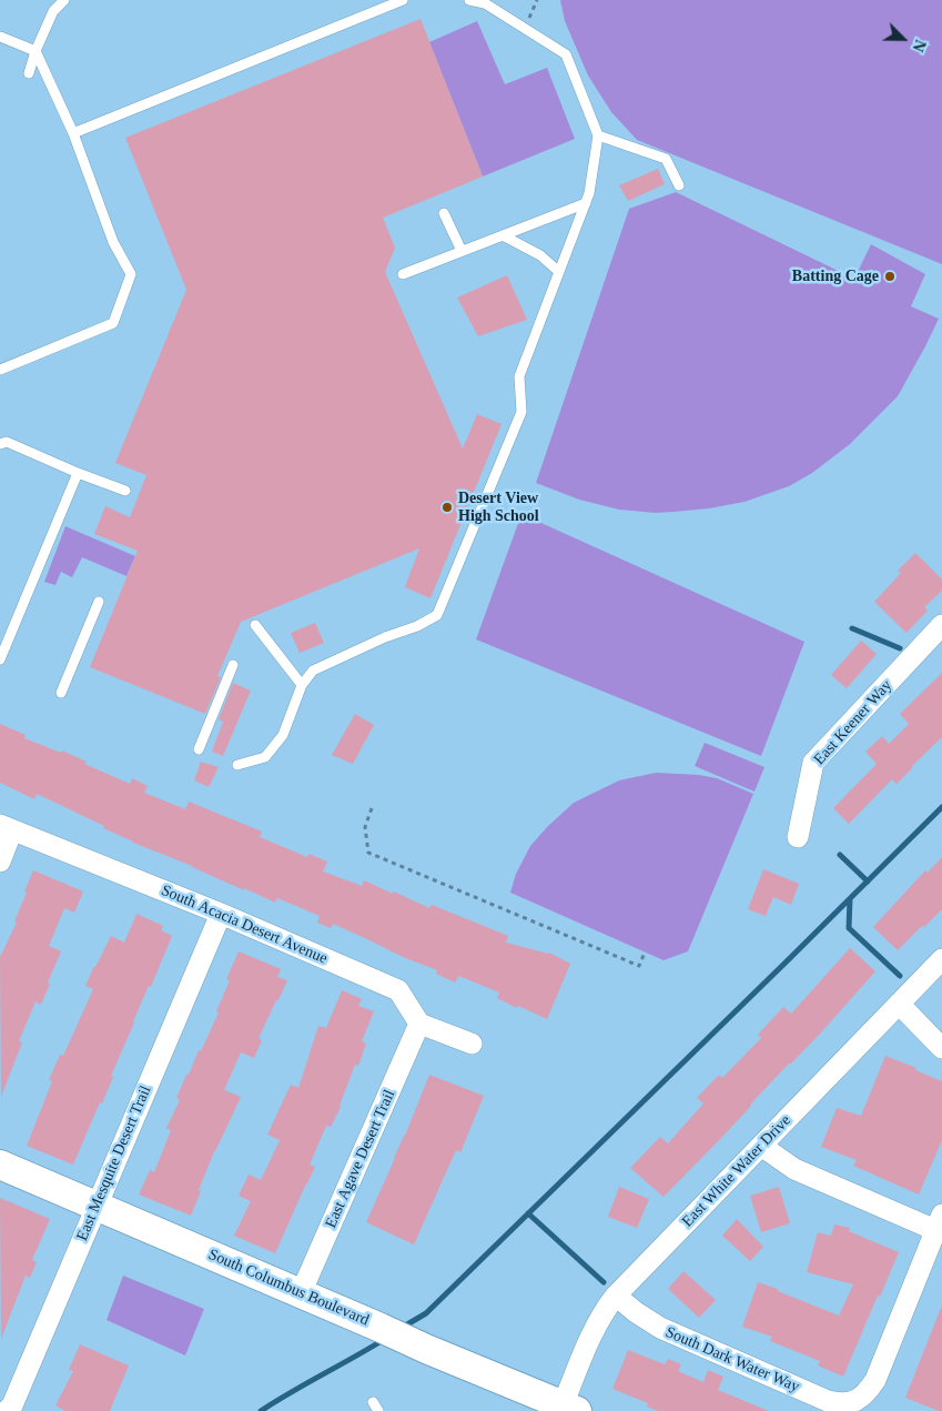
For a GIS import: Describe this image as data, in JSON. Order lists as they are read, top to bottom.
{
  "streets": {
    "street": [
      "East Keener Way",
      "South Acacia Desert Avenue",
      "East Agave Desert Trail",
      "East Mesquite Desert Trail",
      "East White Water Drive",
      "South Columbus Boulevard",
      "South Dark Water Way"
    ]
  },
  "crossings": [
    ["South Acacia Desert Avenue", "East Agave Desert Trail"],
    ["South Acacia Desert Avenue", "East Mesquite Desert Trail"],
    ["East Agave Desert Trail", "South Columbus Boulevard"],
    ["East Mesquite Desert Trail", "South Columbus Boulevard"],
    ["East White Water Drive", "South Columbus Boulevard"],
    ["East White Water Drive", "South Dark Water Way"]
  ],
  "places": ["Batting Cage", "Desert View High School"],
  "north": "bottom right"
}
